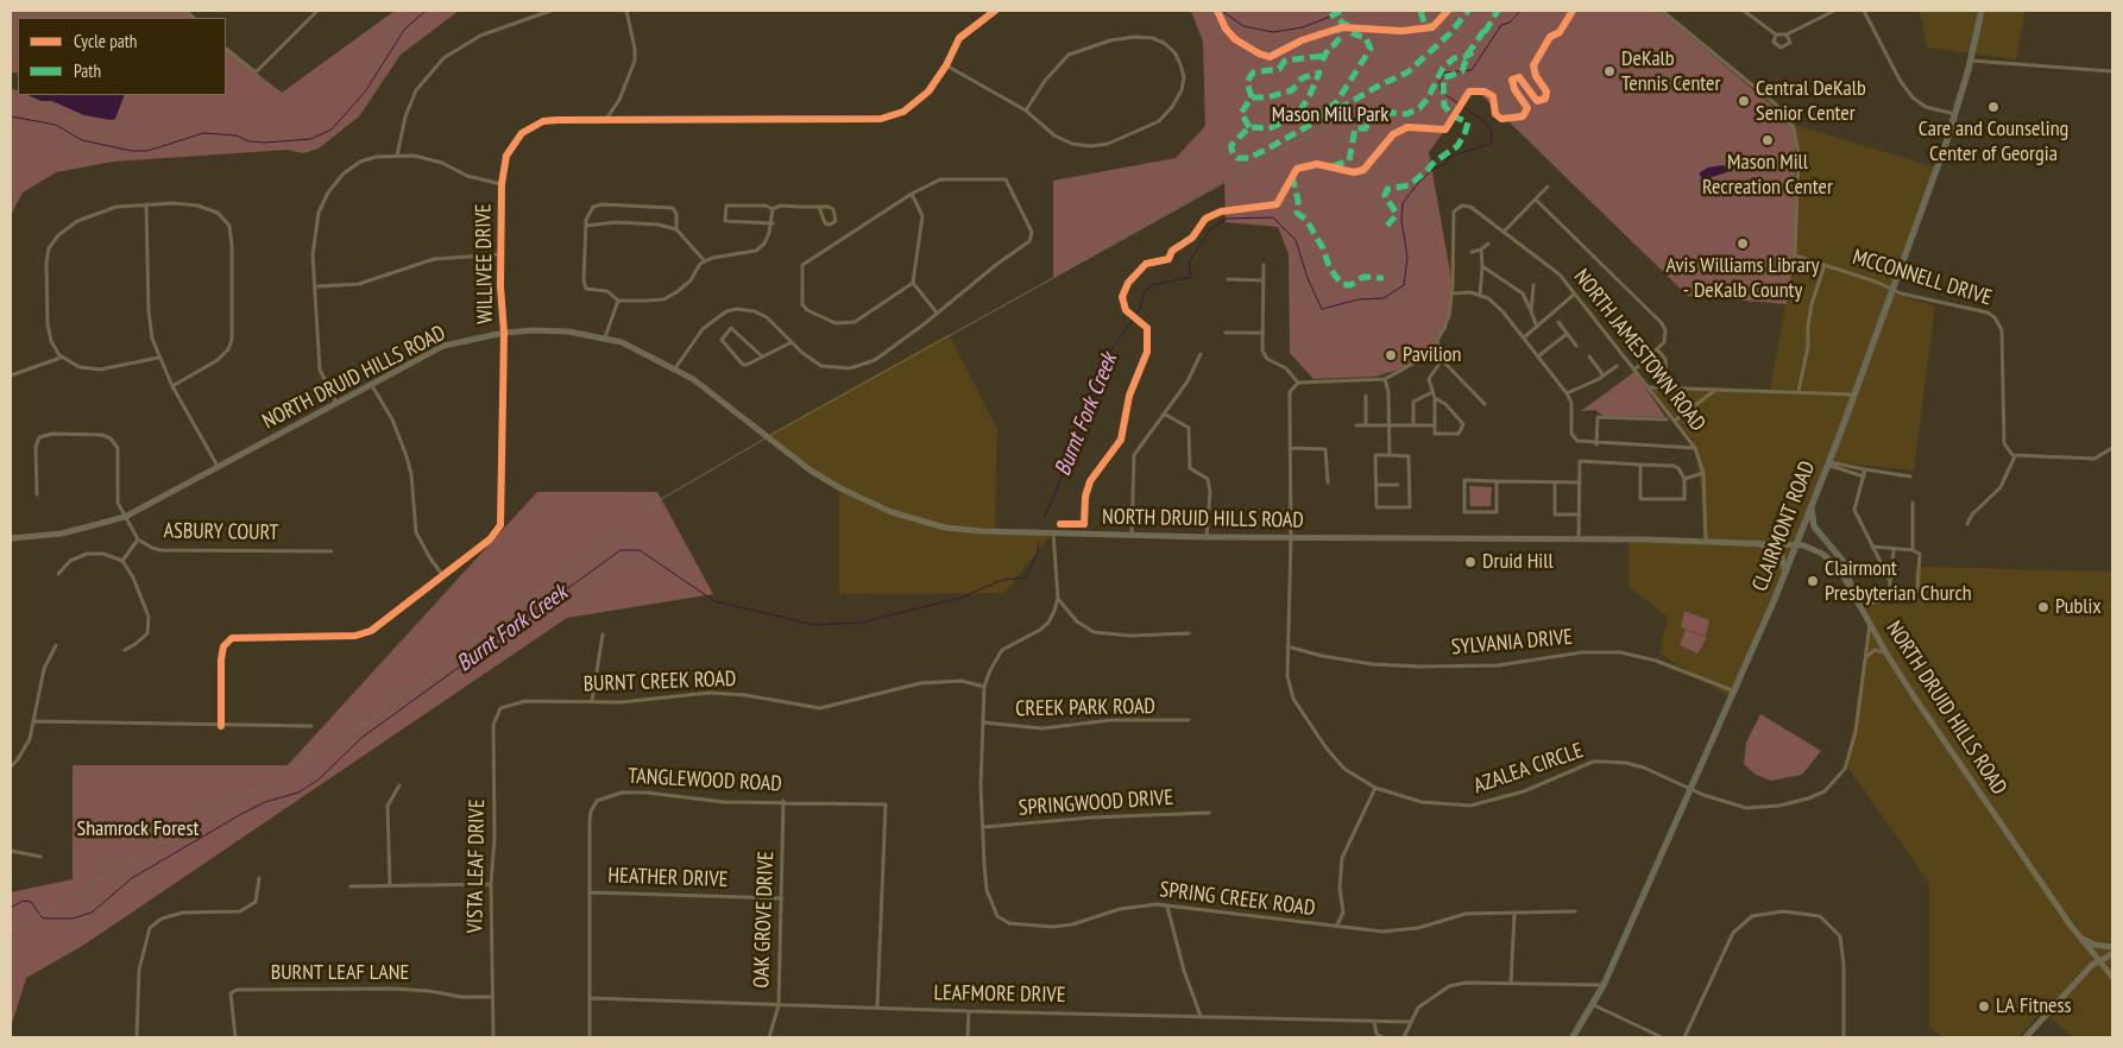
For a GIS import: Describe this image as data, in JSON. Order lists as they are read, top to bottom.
{
  "streets": {
    "main road": ["NORTH DRUID HILLS ROAD", "CLAIRMONT ROAD"],
    "street": [
      "WILLIVEE DRIVE",
      "MCCONNELL DRIVE",
      "NORTH JAMESTOWN ROAD",
      "ASBURY COURT",
      "SYLVANIA DRIVE",
      "BURNT CREEK ROAD",
      "CREEK PARK ROAD",
      "AZALEA CIRCLE",
      "TANGLEWOOD ROAD",
      "SPRINGWOOD DRIVE",
      "VISTA LEAF DRIVE",
      "HEATHER DRIVE",
      "SPRING CREEK ROAD",
      "OAK GROVE DRIVE",
      "BURNT LEAF LANE",
      "LEAFMORE DRIVE"
    ]
  },
  "crossings": [
    ["WILLIVEE DRIVE", "NORTH DRUID HILLS ROAD"],
    ["MCCONNELL DRIVE", "CLAIRMONT ROAD"],
    ["NORTH JAMESTOWN ROAD", "NORTH DRUID HILLS ROAD"],
    ["NORTH JAMESTOWN ROAD", "AZALEA CIRCLE"],
    ["NORTH DRUID HILLS ROAD", "CLAIRMONT ROAD"],
    ["NORTH DRUID HILLS ROAD", "ASBURY COURT"],
    ["NORTH DRUID HILLS ROAD", "AZALEA CIRCLE"],
    ["NORTH DRUID HILLS ROAD", "SPRING CREEK ROAD"],
    ["CLAIRMONT ROAD", "SYLVANIA DRIVE"],
    ["CLAIRMONT ROAD", "AZALEA CIRCLE"],
    ["SYLVANIA DRIVE", "AZALEA CIRCLE"],
    ["BURNT CREEK ROAD", "VISTA LEAF DRIVE"],
    ["BURNT CREEK ROAD", "SPRING CREEK ROAD"],
    ["CREEK PARK ROAD", "SPRING CREEK ROAD"],
    ["TANGLEWOOD ROAD", "HEATHER DRIVE"],
    ["TANGLEWOOD ROAD", "OAK GROVE DRIVE"],
    ["TANGLEWOOD ROAD", "LEAFMORE DRIVE"],
    ["SPRINGWOOD DRIVE", "SPRING CREEK ROAD"],
    ["VISTA LEAF DRIVE", "BURNT LEAF LANE"],
    ["HEATHER DRIVE", "OAK GROVE DRIVE"],
    ["OAK GROVE DRIVE", "LEAFMORE DRIVE"]
  ],
  "water": ["Burnt Fork Creek"],
  "parks": ["Mason Mill Park", "Shamrock Forest"],
  "places": [
    "DeKalb Tennis Center",
    "Central DeKalb Senior Center",
    "Care and Counseling Center of Georgia",
    "Mason Mill Recreation Center",
    "Avis Williams Library - DeKalb County",
    "Pavilion",
    "Druid Hill",
    "Clairmont Presbyterian Church",
    "Publix",
    "LA Fitness"
  ],
  "legend": ["Cycle path", "Path"]
}
